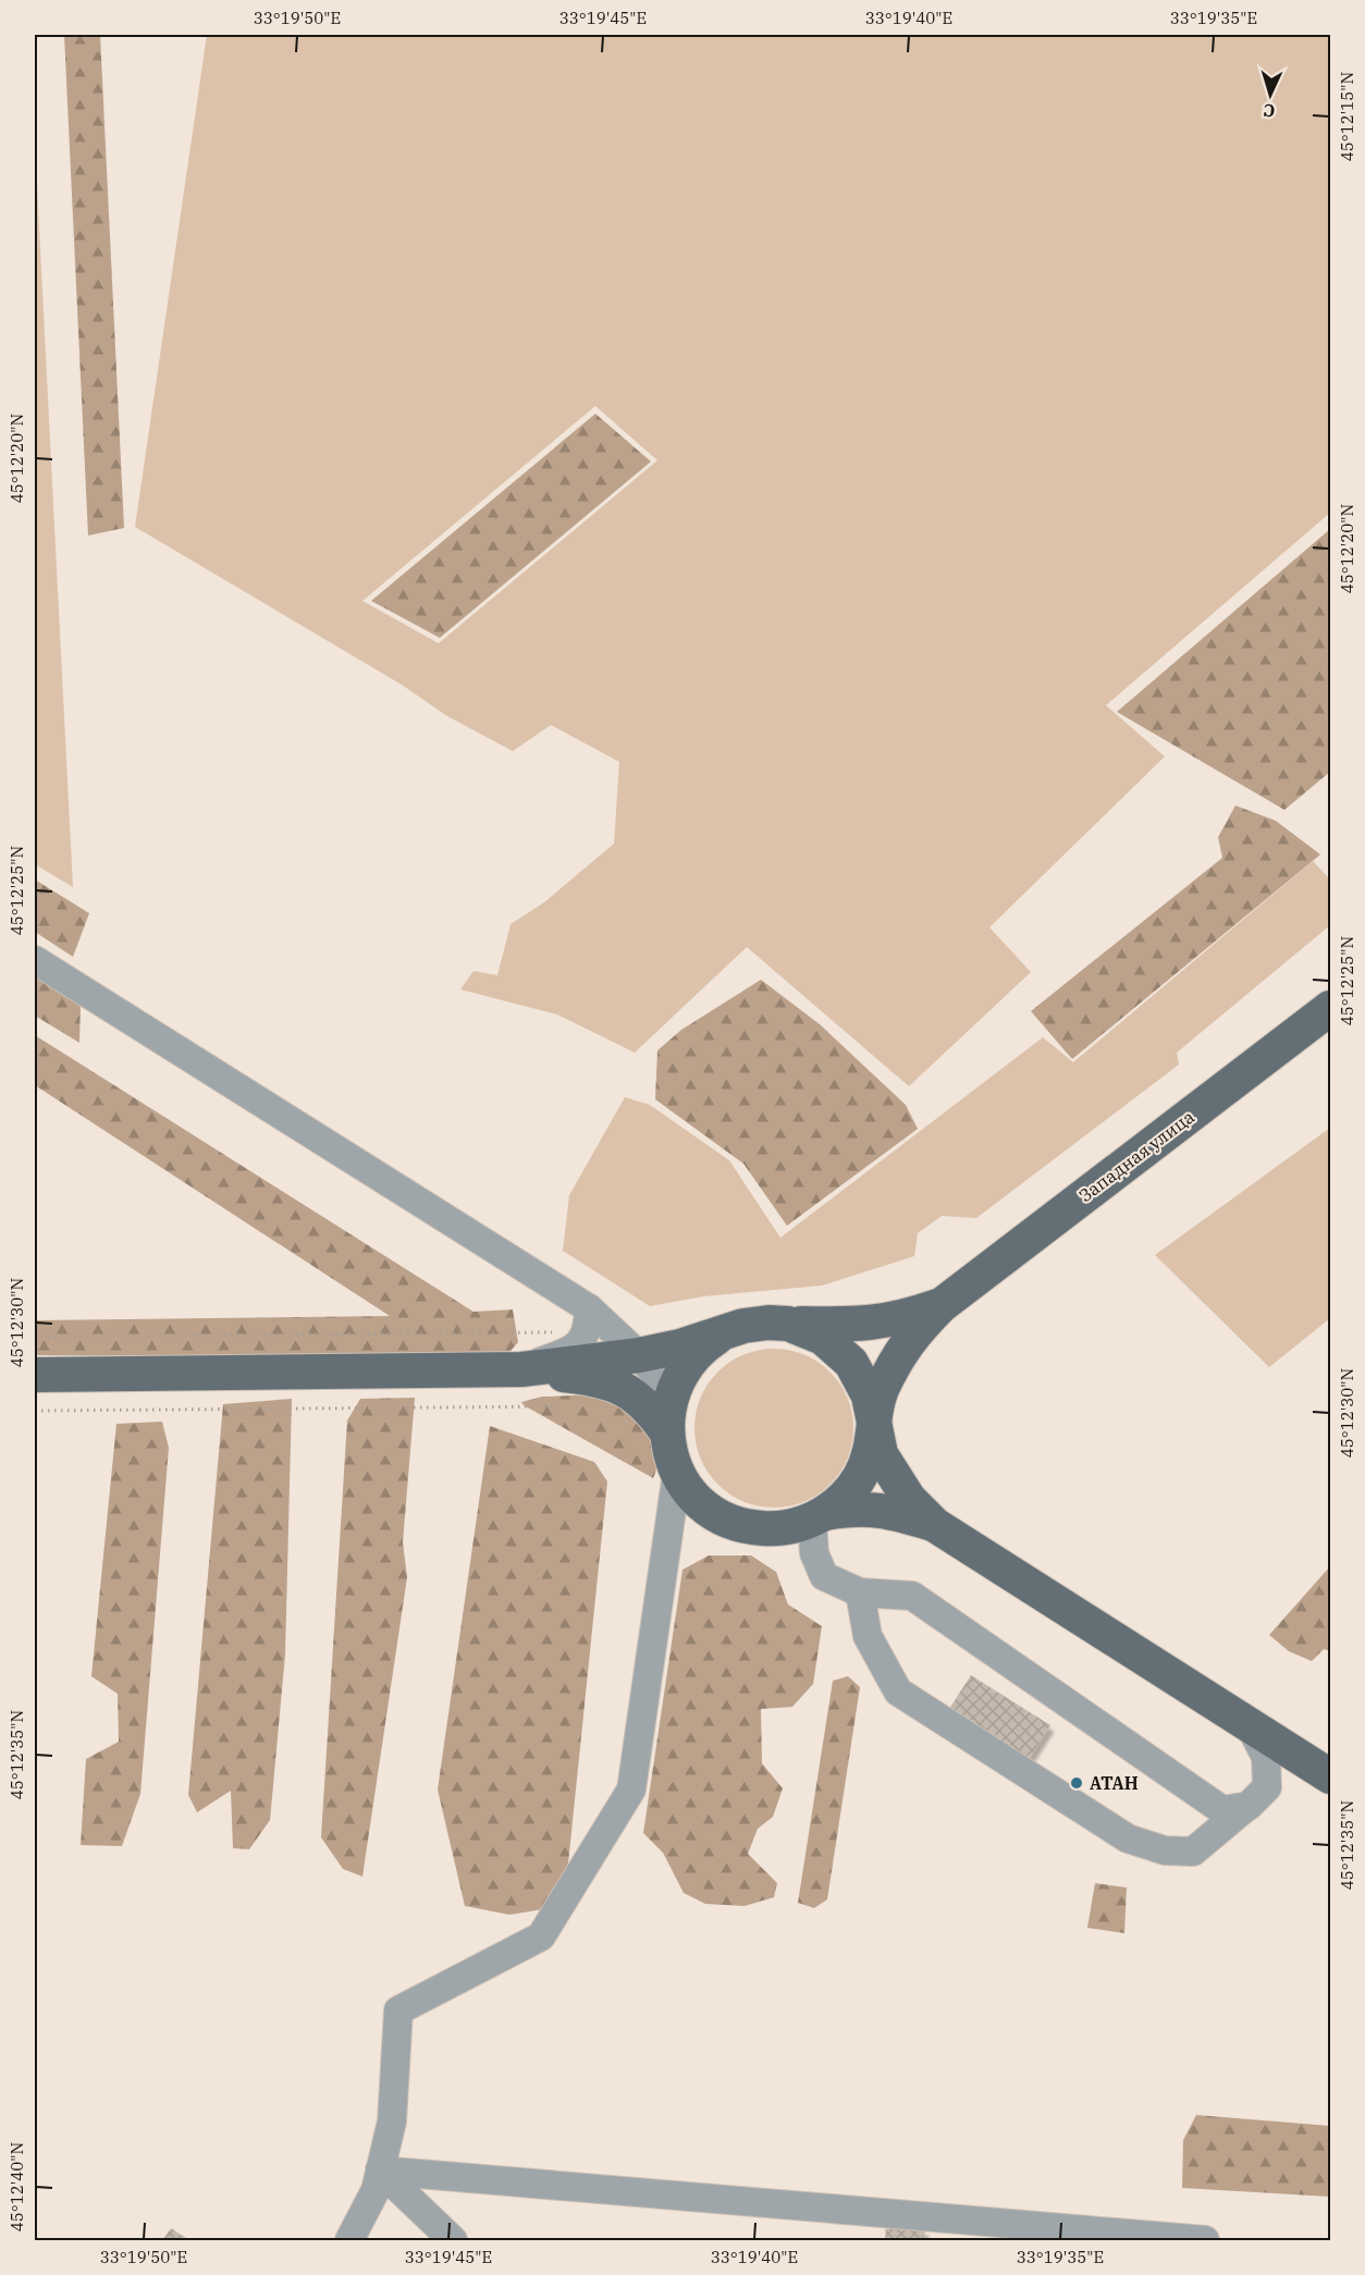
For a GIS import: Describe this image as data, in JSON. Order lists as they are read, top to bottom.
{
  "streets": {
    "main road": ["Западная улица"]
  },
  "places": ["АТАН"],
  "north": "bottom",
  "coordinates": [
    "33°19'50\"E",
    "33°19'45\"E",
    "33°19'40\"E",
    "33°19'35\"E",
    "45°12'15\"N",
    "45°12'20\"N",
    "45°12'25\"N",
    "45°12'30\"N",
    "45°12'35\"N",
    "45°12'40\"N"
  ]
}
